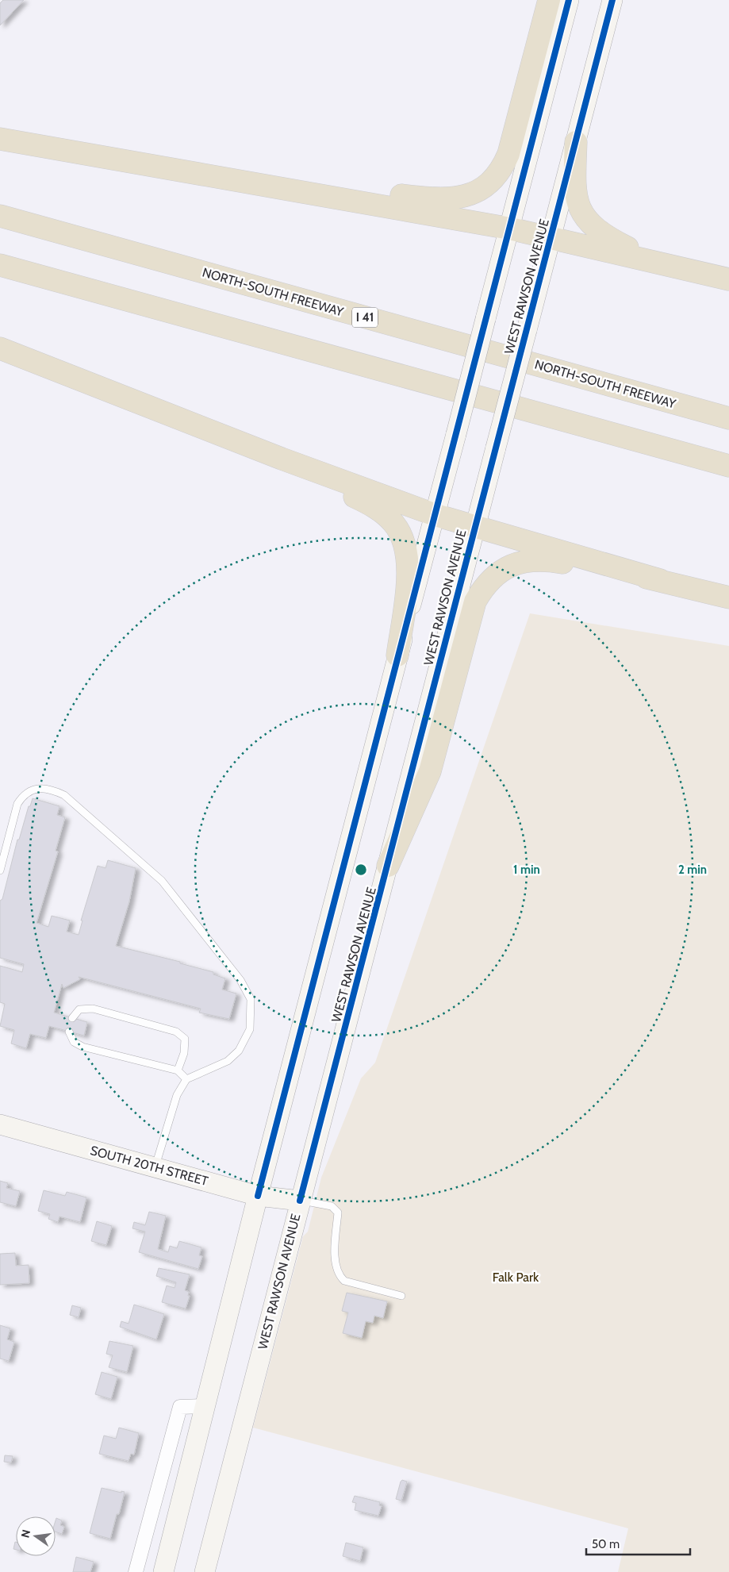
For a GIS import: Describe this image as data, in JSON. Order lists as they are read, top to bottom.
{
  "streets": {
    "highway": ["NORTH-SOUTH FREEWAY", "I 41"],
    "main road": ["WEST RAWSON AVENUE", "SOUTH 20TH STREET"]
  },
  "crossings": [
    ["WEST RAWSON AVENUE", "SOUTH 20TH STREET"]
  ],
  "parks": ["Falk Park"],
  "scale_bar": "50 m",
  "north": "left",
  "rings": ["1 min", "2 min"]
}
